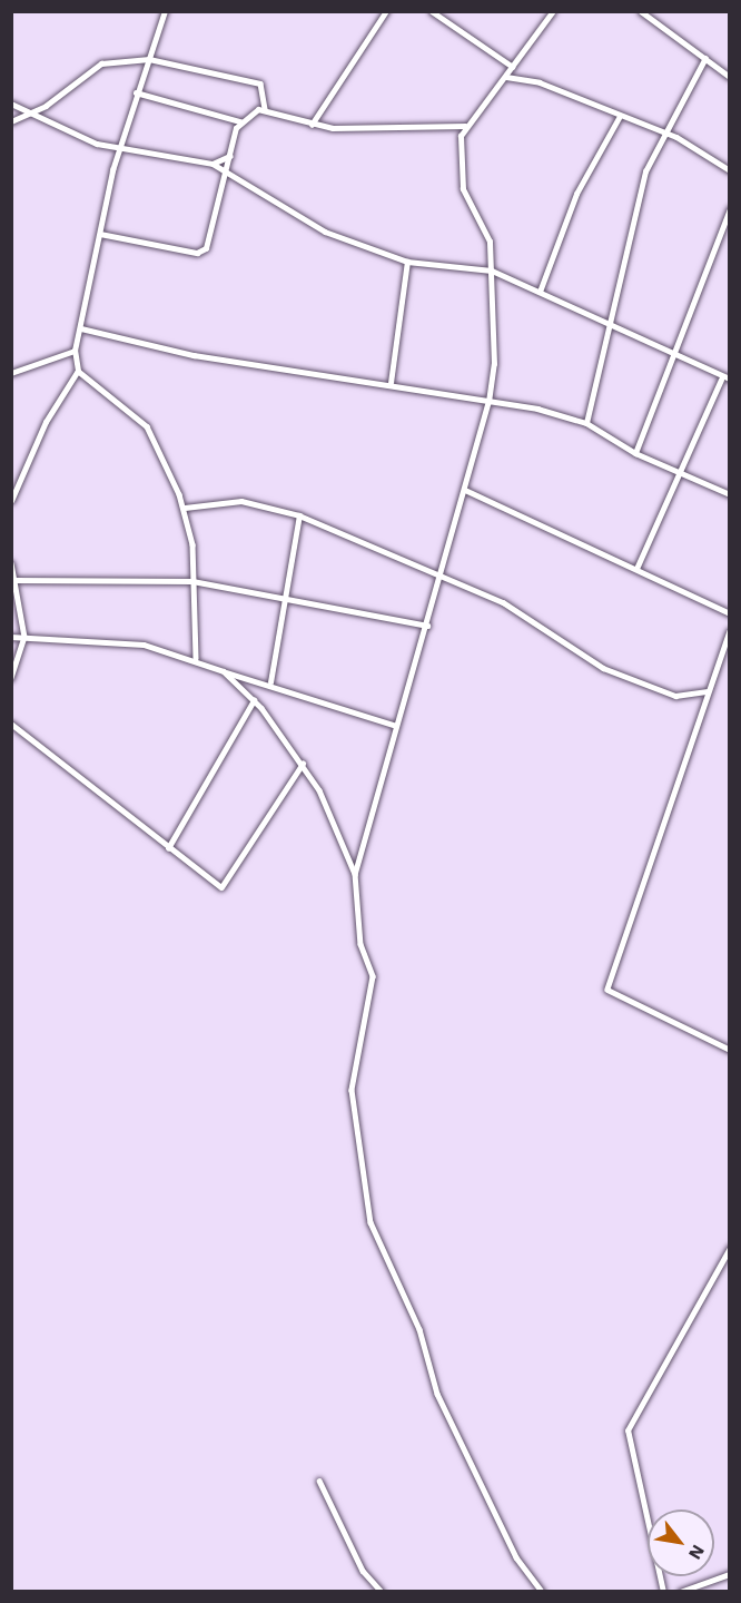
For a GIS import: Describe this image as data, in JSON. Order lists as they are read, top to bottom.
{
  "north": "bottom right"
}
